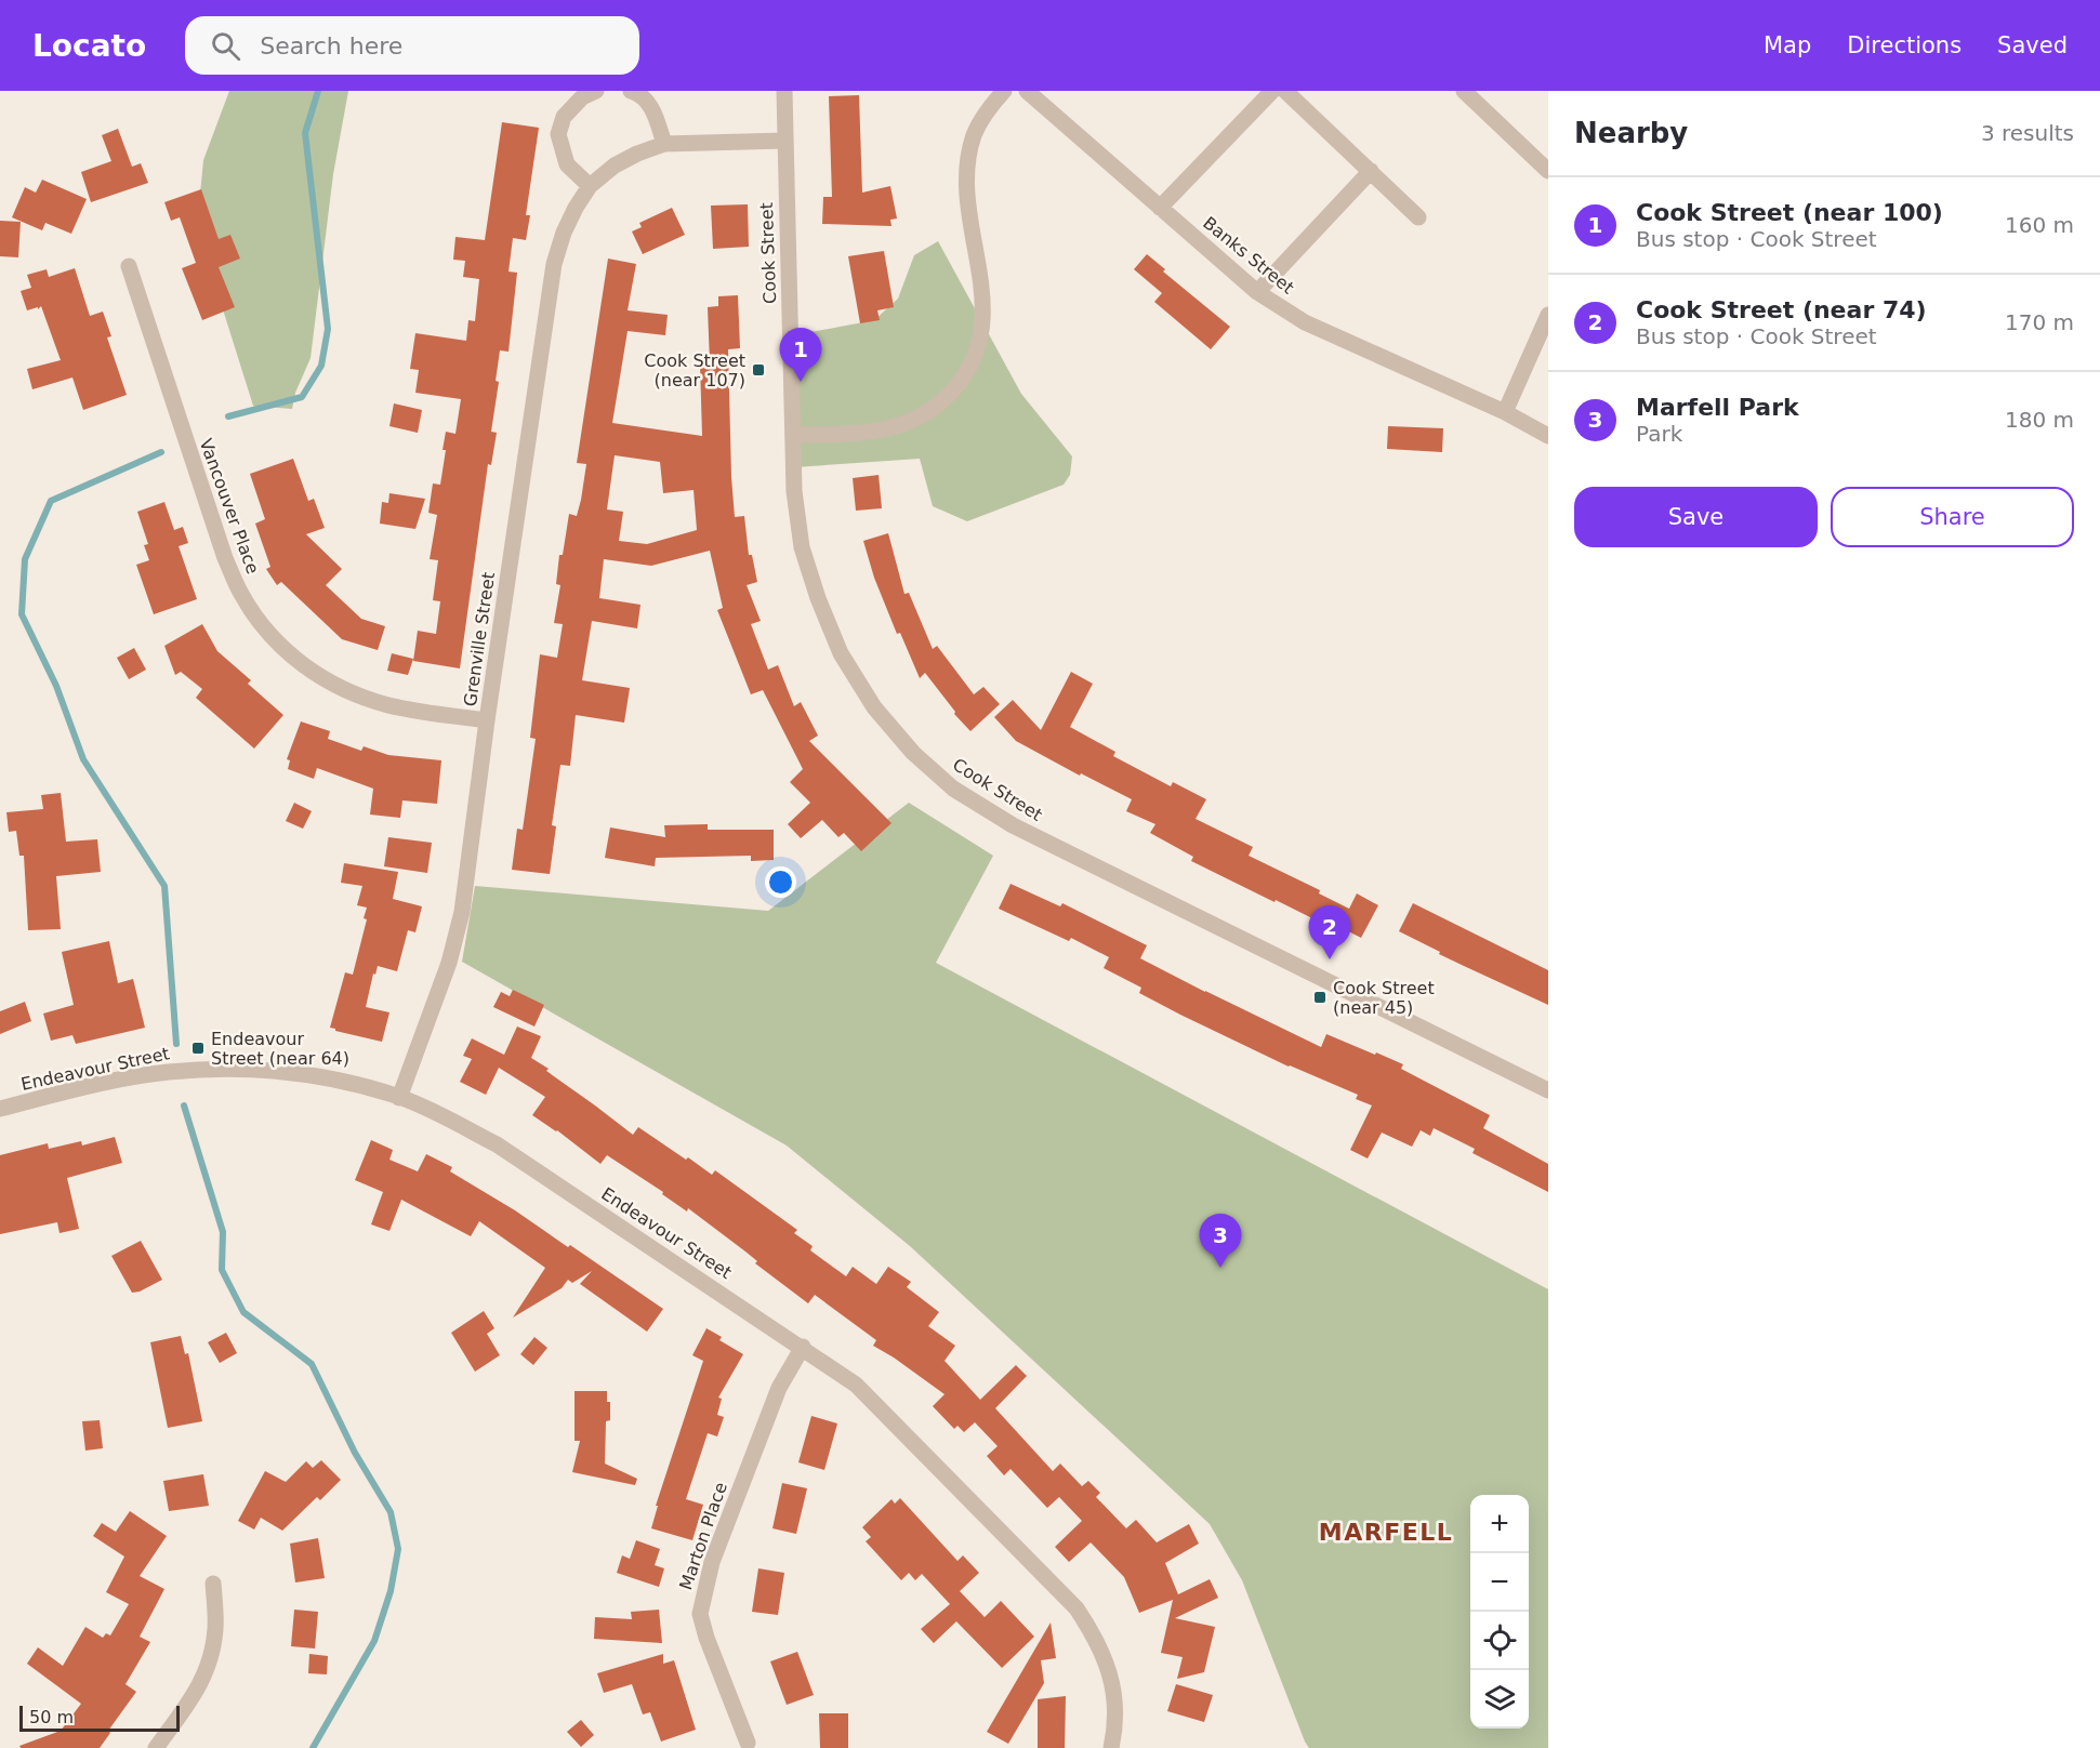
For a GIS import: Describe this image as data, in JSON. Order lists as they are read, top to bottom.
{
  "streets": {
    "street": [
      "Cook Street",
      "Banks Street",
      "Vancouver Place",
      "Grenville Street",
      "Endeavour Street",
      "Marton Place"
    ]
  },
  "crossings": [
    ["Cook Street", "Grenville Street"],
    ["Vancouver Place", "Grenville Street"],
    ["Grenville Street", "Endeavour Street"],
    ["Endeavour Street", "Marton Place"]
  ],
  "districts": ["MARFELL"],
  "places": {
    "transit": ["Cook Street (near 107)", "Cook Street (near 45)", "Endeavour Street (near 64)"]
  },
  "scale_bar": "50 m",
  "page": {
    "header": "Locato",
    "search": "Search here",
    "nav": ["Map", "Directions", "Saved"],
    "heading": ["Nearby", "3 results"],
    "list": [
      {
        "mark": "1",
        "name": "Cook Street (near 100)",
        "note": "Bus stop · Cook Street",
        "value": "160 m"
      },
      {
        "mark": "2",
        "name": "Cook Street (near 74)",
        "note": "Bus stop · Cook Street",
        "value": "170 m"
      },
      {
        "mark": "3",
        "name": "Marfell Park",
        "note": "Park",
        "value": "180 m"
      }
    ],
    "pins": ["1", "2", "3"],
    "buttons": ["Save", "Share"],
    "map_buttons": ["+", "−"],
    "scale": "50 m"
  }
}
